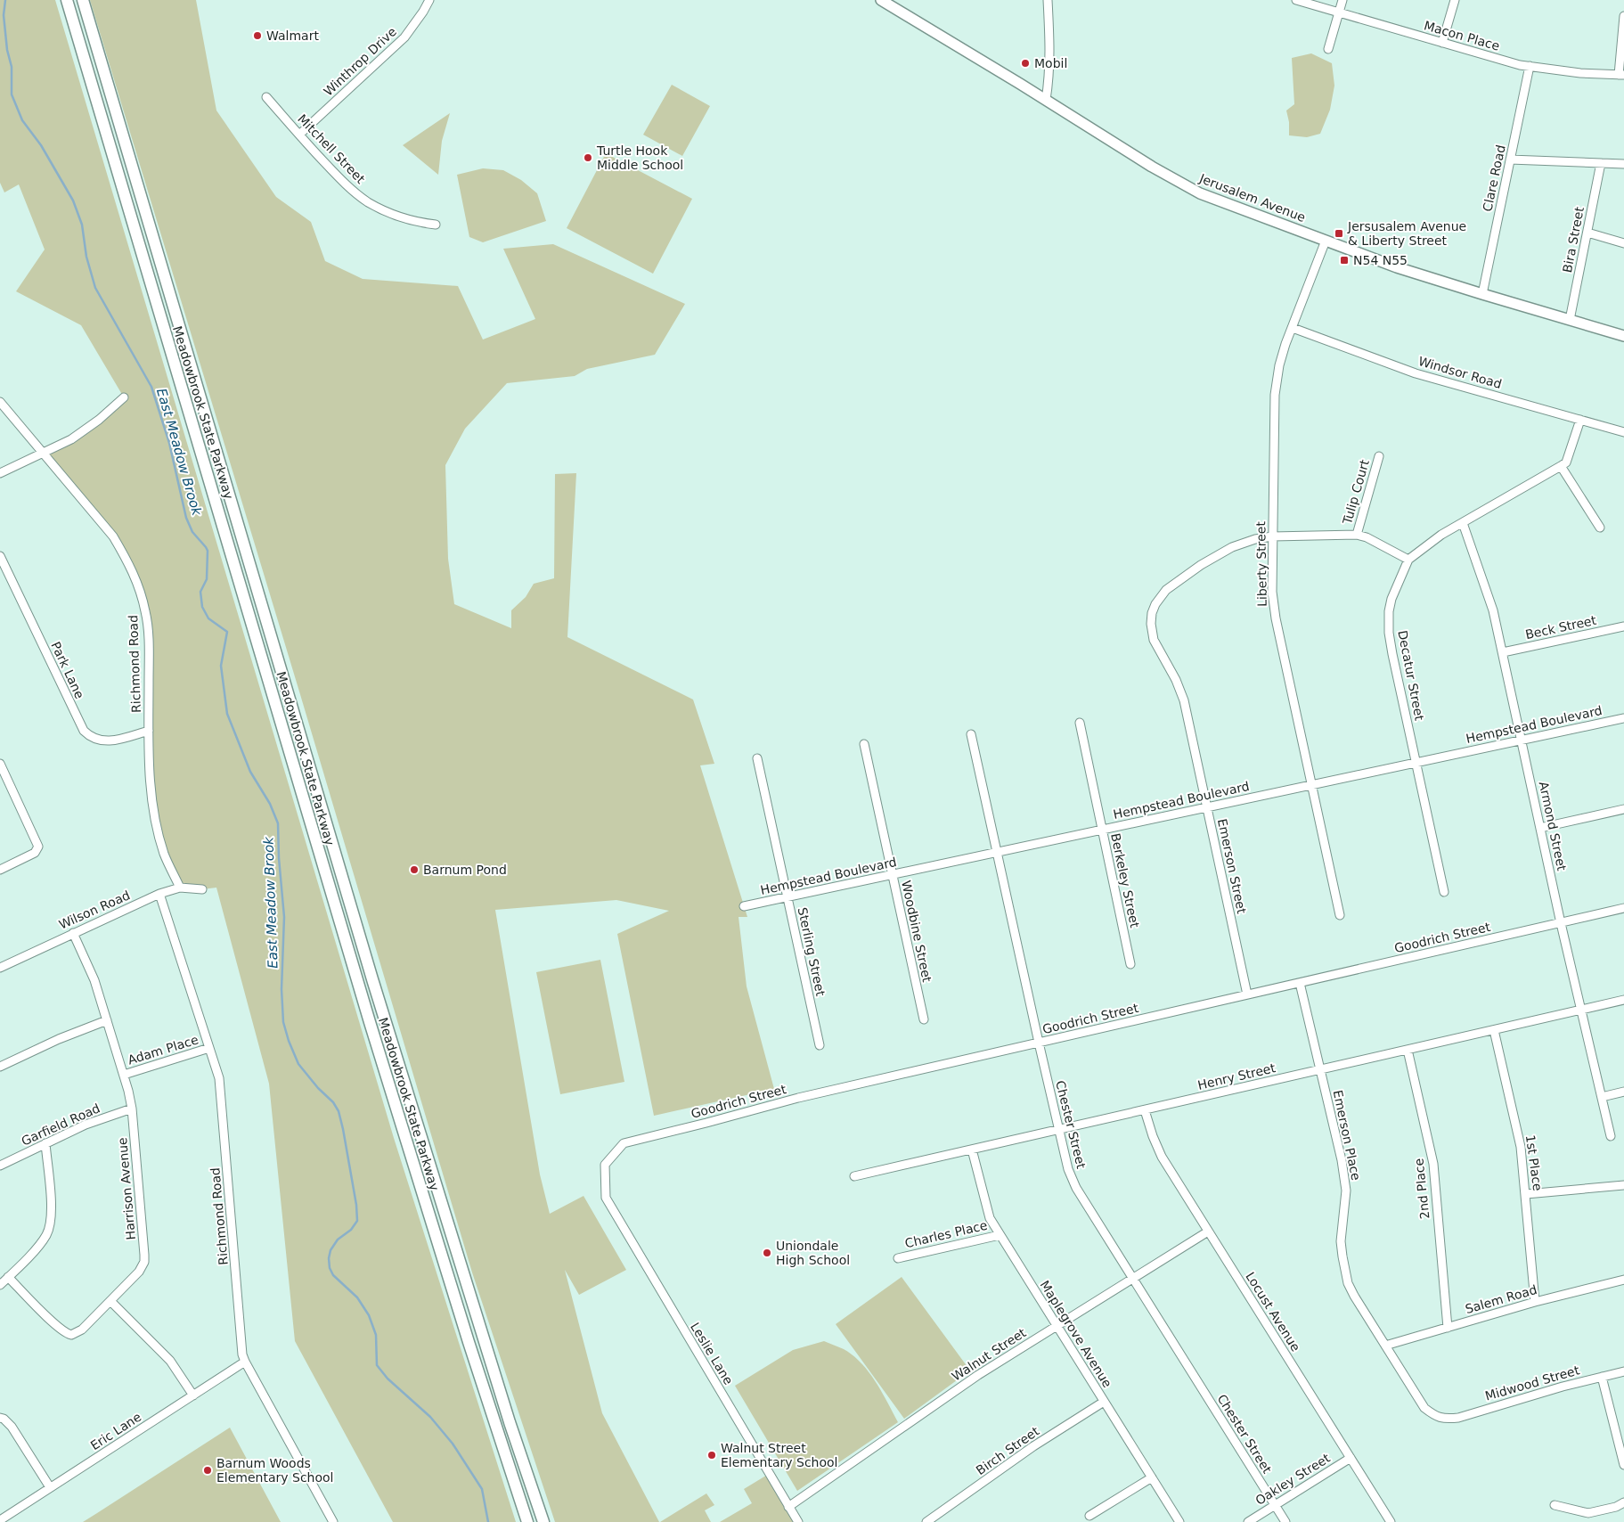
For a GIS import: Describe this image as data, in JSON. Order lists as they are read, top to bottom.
{
  "streets": {
    "highway": ["Meadowbrook State Parkway"],
    "main road": ["Jerusalem Avenue"],
    "street": [
      "Macon Place",
      "Winthrop Drive",
      "Mitchell Street",
      "Clare Road",
      "Bira Street",
      "Windsor Road",
      "Tulip Court",
      "Liberty Street",
      "Beck Street",
      "Richmond Road",
      "Park Lane",
      "Decatur Street",
      "Hempstead Boulevard",
      "Armond Street",
      "Emerson Street",
      "Berkeley Street",
      "Wilson Road",
      "Woodbine Street",
      "Goodrich Street",
      "Sterling Street",
      "Adam Place",
      "Henry Street",
      "Garfield Road",
      "Chester Street",
      "Emerson Place",
      "1st Place",
      "Harrison Avenue",
      "2nd Place",
      "Charles Place",
      "Salem Road",
      "Locust Avenue",
      "Maplegrove Avenue",
      "Leslie Lane",
      "Walnut Street",
      "Midwood Street",
      "Eric Lane",
      "Birch Street",
      "Oakley Street"
    ]
  },
  "crossings": [
    ["Macon Place", "Clare Road"],
    ["Winthrop Drive", "Mitchell Street"],
    ["Clare Road", "Jerusalem Avenue"],
    ["Jerusalem Avenue", "Bira Street"],
    ["Jerusalem Avenue", "Liberty Street"],
    ["Windsor Road", "Liberty Street"],
    ["Windsor Road", "Decatur Street"],
    ["Tulip Court", "Emerson Street"],
    ["Liberty Street", "Hempstead Boulevard"],
    ["Liberty Street", "Emerson Street"],
    ["Beck Street", "Armond Street"],
    ["Richmond Road", "Park Lane"],
    ["Richmond Road", "Wilson Road"],
    ["Richmond Road", "Adam Place"],
    ["Richmond Road", "Eric Lane"],
    ["Decatur Street", "Hempstead Boulevard"],
    ["Decatur Street", "Armond Street"],
    ["Decatur Street", "Emerson Street"],
    ["Hempstead Boulevard", "Armond Street"],
    ["Hempstead Boulevard", "Emerson Street"],
    ["Hempstead Boulevard", "Berkeley Street"],
    ["Hempstead Boulevard", "Woodbine Street"],
    ["Hempstead Boulevard", "Sterling Street"],
    ["Hempstead Boulevard", "Chester Street"],
    ["Armond Street", "Goodrich Street"],
    ["Armond Street", "Henry Street"],
    ["Emerson Street", "Goodrich Street"],
    ["Wilson Road", "Harrison Avenue"],
    ["Goodrich Street", "Chester Street"],
    ["Goodrich Street", "Emerson Place"],
    ["Goodrich Street", "Leslie Lane"],
    ["Adam Place", "Harrison Avenue"],
    ["Henry Street", "Chester Street"],
    ["Henry Street", "Emerson Place"],
    ["Henry Street", "1st Place"],
    ["Henry Street", "2nd Place"],
    ["Henry Street", "Locust Avenue"],
    ["Henry Street", "Maplegrove Avenue"],
    ["Garfield Road", "Harrison Avenue"],
    ["Chester Street", "Walnut Street"],
    ["Chester Street", "Oakley Street"],
    ["Emerson Place", "Salem Road"],
    ["Emerson Place", "Midwood Street"],
    ["1st Place", "Salem Road"],
    ["2nd Place", "Salem Road"],
    ["Charles Place", "Maplegrove Avenue"],
    ["Locust Avenue", "Walnut Street"],
    ["Locust Avenue", "Oakley Street"],
    ["Maplegrove Avenue", "Walnut Street"],
    ["Maplegrove Avenue", "Birch Street"],
    ["Leslie Lane", "Walnut Street"]
  ],
  "water": ["East Meadow Brook"],
  "places": {
    "other": [
      "Walmart",
      "Mobil",
      "Turtle Hook Middle School",
      "Barnum Pond",
      "Uniondale High School",
      "Walnut Street Elementary School",
      "Barnum Woods Elementary School"
    ],
    "transit": ["Jersusalem Avenue & Liberty Street", "N54 N55"]
  }
}
